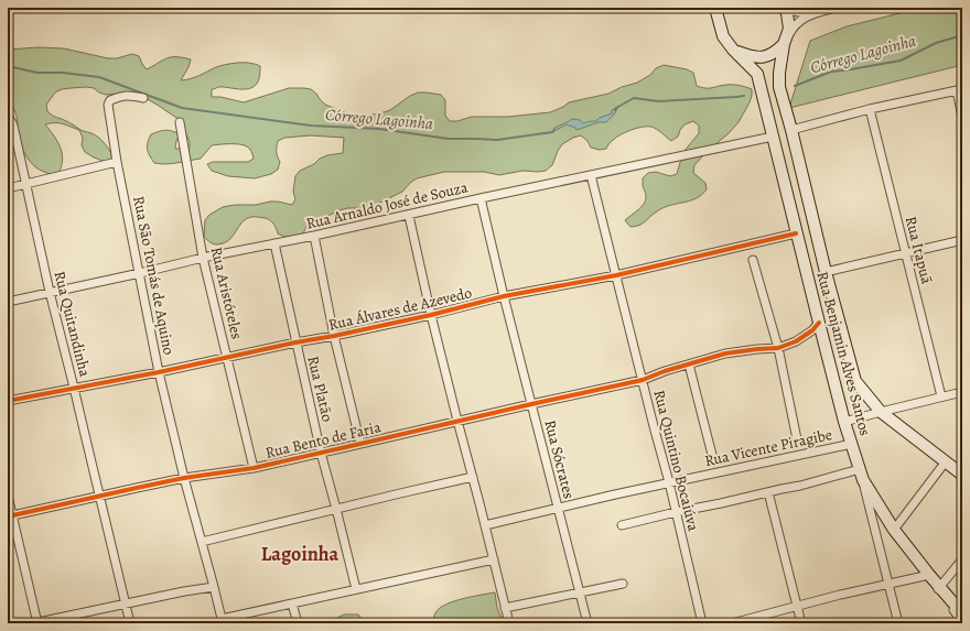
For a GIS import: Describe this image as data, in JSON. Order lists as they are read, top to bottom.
{
  "streets": {
    "main road": ["Rua Benjamin Alves Santos"],
    "street": [
      "Rua Arnaldo José de Souza",
      "Rua Itapuã",
      "Rua São Tomás de Aquino",
      "Rua Aristóteles",
      "Rua Álvares de Azevedo",
      "Rua Quitandinha",
      "Rua Platão",
      "Rua Bento de Faria",
      "Rua Vicente Piragibe",
      "Rua Sócrates",
      "Rua Quintino Bocaiúva"
    ]
  },
  "crossings": [
    ["Rua Arnaldo José de Souza", "Rua São Tomás de Aquino"],
    ["Rua Arnaldo José de Souza", "Rua Aristóteles"],
    ["Rua Arnaldo José de Souza", "Rua Quitandinha"],
    ["Rua Arnaldo José de Souza", "Rua Benjamin Alves Santos"],
    ["Rua Arnaldo José de Souza", "Rua Platão"],
    ["Rua Arnaldo José de Souza", "Rua Sócrates"],
    ["Rua Arnaldo José de Souza", "Rua Quintino Bocaiúva"],
    ["Rua São Tomás de Aquino", "Rua Álvares de Azevedo"],
    ["Rua São Tomás de Aquino", "Rua Bento de Faria"],
    ["Rua Aristóteles", "Rua Álvares de Azevedo"],
    ["Rua Aristóteles", "Rua Bento de Faria"],
    ["Rua Álvares de Azevedo", "Rua Quitandinha"],
    ["Rua Álvares de Azevedo", "Rua Benjamin Alves Santos"],
    ["Rua Álvares de Azevedo", "Rua Platão"],
    ["Rua Álvares de Azevedo", "Rua Sócrates"],
    ["Rua Álvares de Azevedo", "Rua Quintino Bocaiúva"],
    ["Rua Quitandinha", "Rua Bento de Faria"],
    ["Rua Benjamin Alves Santos", "Rua Bento de Faria"],
    ["Rua Benjamin Alves Santos", "Rua Vicente Piragibe"],
    ["Rua Platão", "Rua Bento de Faria"],
    ["Rua Bento de Faria", "Rua Sócrates"],
    ["Rua Bento de Faria", "Rua Quintino Bocaiúva"],
    ["Rua Vicente Piragibe", "Rua Sócrates"],
    ["Rua Vicente Piragibe", "Rua Quintino Bocaiúva"]
  ],
  "districts": ["Lagoinha"],
  "water": ["Córrego Lagoinha"]
}
